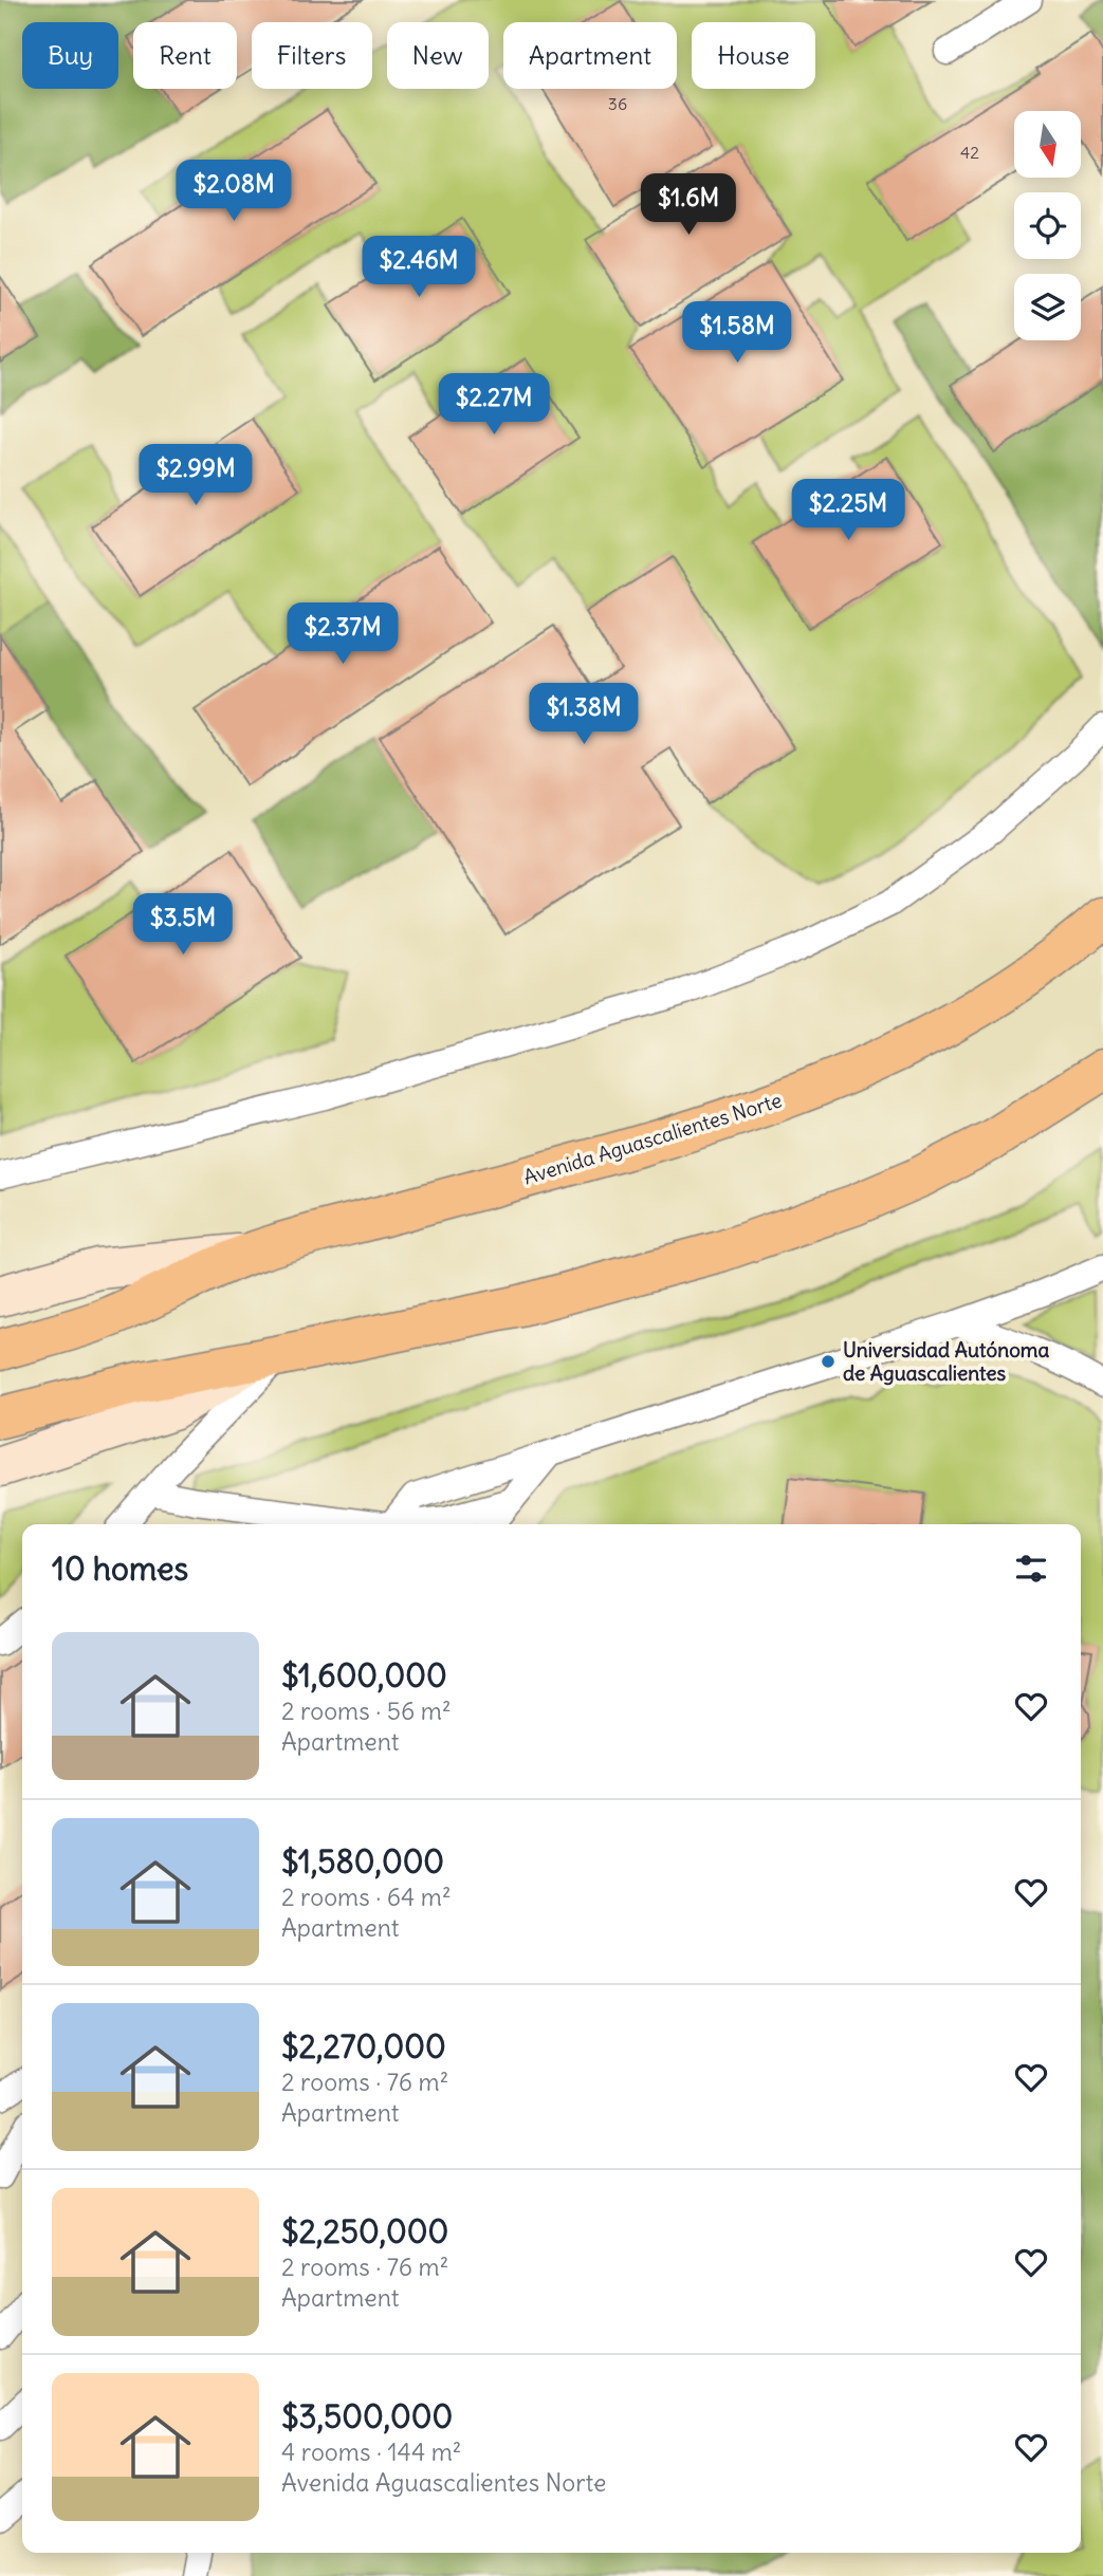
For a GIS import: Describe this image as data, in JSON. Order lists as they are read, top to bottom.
{
  "streets": {
    "main road": ["Avenida Aguascalientes Norte"]
  },
  "places": ["Universidad Autónoma de Aguascalientes"],
  "house_numbers": ["36", "42"],
  "north": "bottom",
  "page": {
    "chip": [
      "Buy",
      "Rent",
      "Filters",
      "New",
      "Apartment",
      "House"
    ],
    "price": [
      "$2.08M",
      "$1.6M",
      "$2.46M",
      "$1.58M",
      "$2.27M",
      "$2.99M",
      "$2.25M",
      "$2.37M",
      "$1.38M",
      "$3.5M"
    ],
    "heading": "10 homes",
    "list": [
      {
        "name": "$1,600,000",
        "note": "2 rooms · 56 m² · Apartment"
      },
      {
        "name": "$1,580,000",
        "note": "2 rooms · 64 m² · Apartment"
      },
      {
        "name": "$2,270,000",
        "note": "2 rooms · 76 m² · Apartment"
      },
      {
        "name": "$2,250,000",
        "note": "2 rooms · 76 m² · Apartment"
      },
      {
        "name": "$3,500,000",
        "note": "4 rooms · 144 m² · Avenida Aguascalientes Norte"
      }
    ]
  }
}
